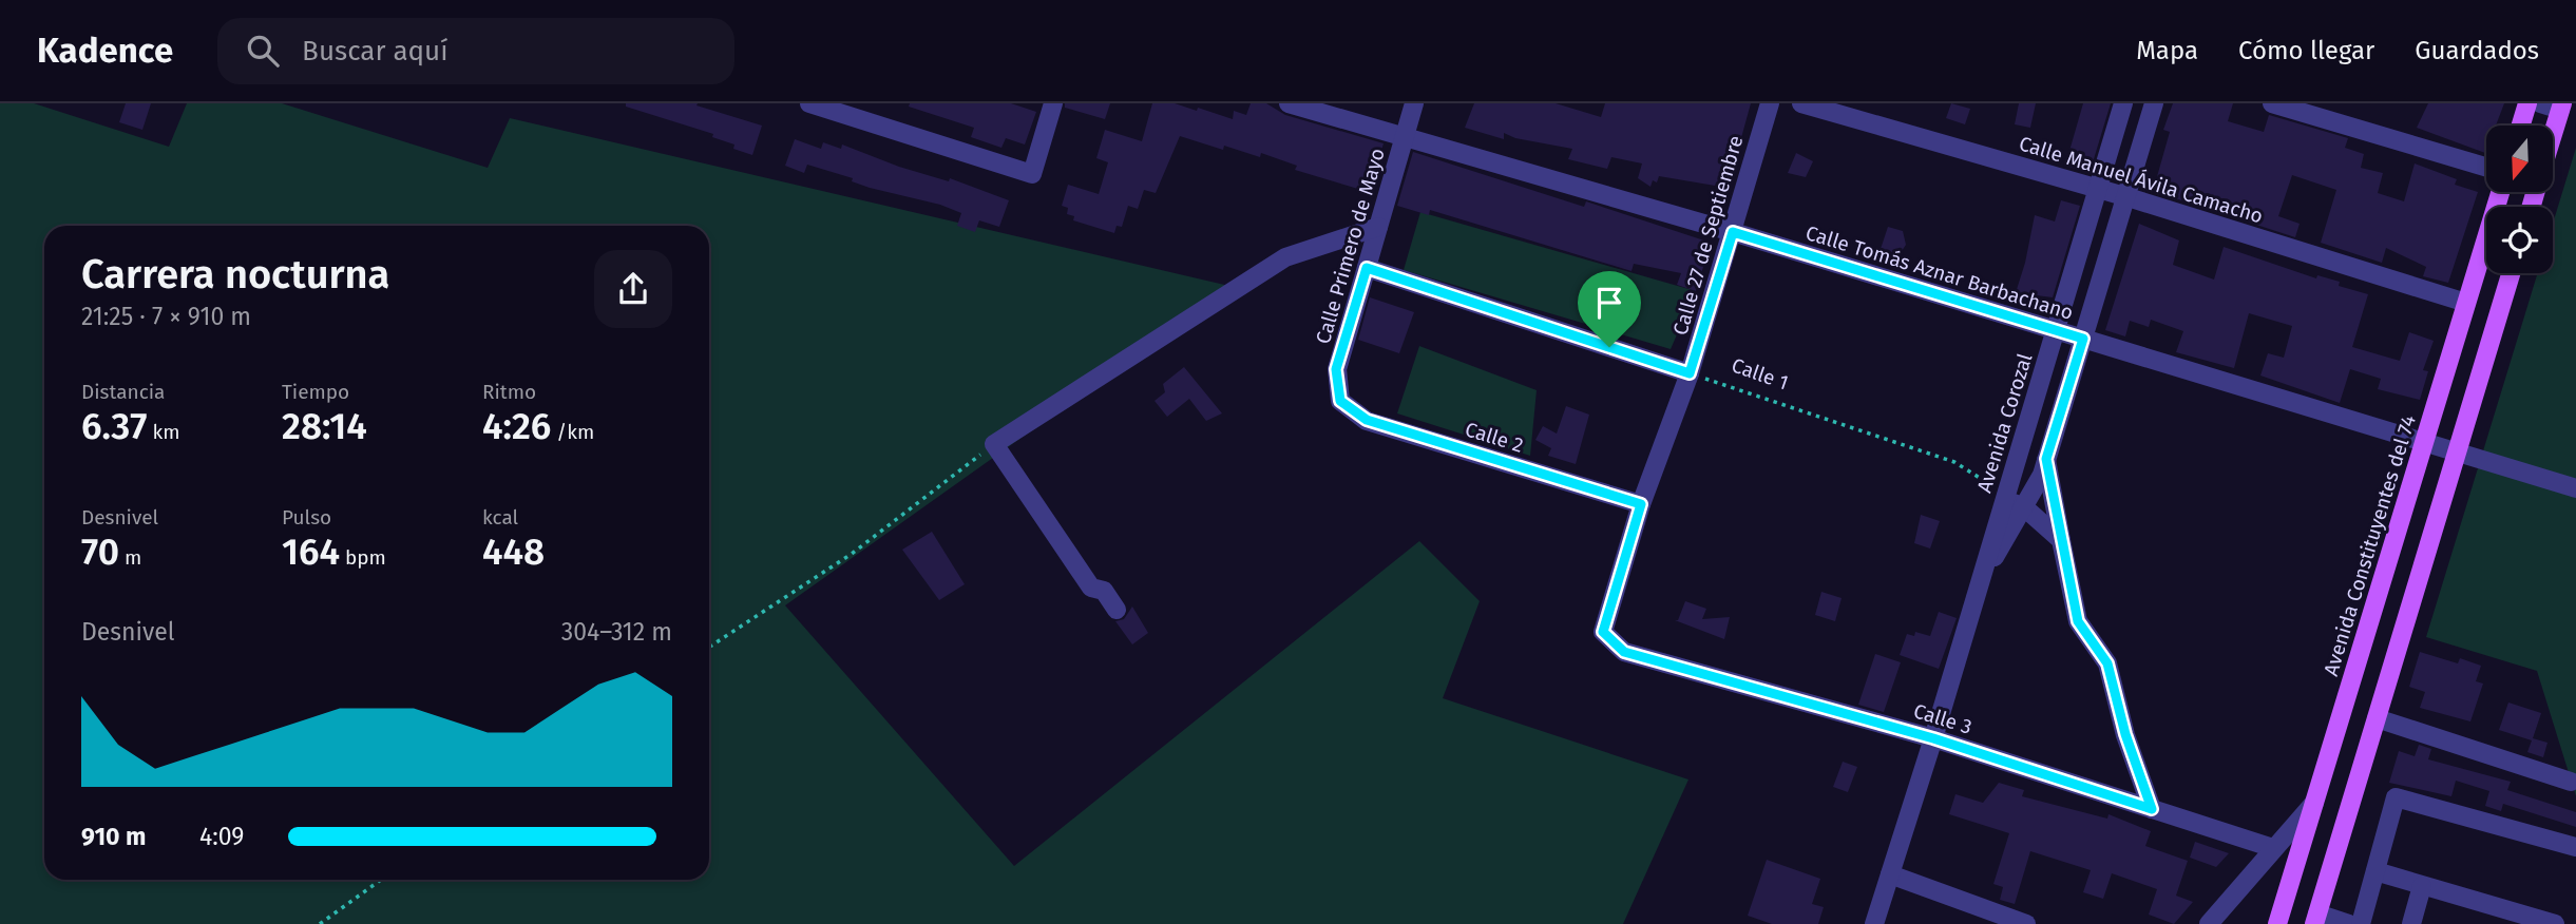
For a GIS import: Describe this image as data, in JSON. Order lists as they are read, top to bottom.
{
  "streets": {
    "main road": ["Avenida Constituyentes del 74"],
    "street": [
      "Calle Manuel Ávila Camacho",
      "Calle 27 de Septiembre",
      "Calle Primero de Mayo",
      "Calle Tomás Aznar Barbachano",
      "Avenida Corozal",
      "Calle 2",
      "Calle 3"
    ],
    "path": ["Calle 1"]
  },
  "crossings": [
    ["Calle Manuel Ávila Camacho", "Avenida Corozal"],
    ["Calle Manuel Ávila Camacho", "Avenida Constituyentes del 74"],
    ["Calle 27 de Septiembre", "Calle Tomás Aznar Barbachano"],
    ["Calle 27 de Septiembre", "Calle 1"],
    ["Calle 27 de Septiembre", "Calle 2"],
    ["Calle 27 de Septiembre", "Calle 3"],
    ["Calle Primero de Mayo", "Calle Tomás Aznar Barbachano"],
    ["Calle Primero de Mayo", "Calle 2"],
    ["Calle Tomás Aznar Barbachano", "Avenida Corozal"],
    ["Calle Tomás Aznar Barbachano", "Avenida Constituyentes del 74"],
    ["Calle 1", "Avenida Corozal"],
    ["Avenida Corozal", "Calle 3"]
  ],
  "north": "bottom",
  "page": {
    "header": "Kadence",
    "search": "Buscar aquí",
    "nav": ["Mapa", "Cómo llegar", "Guardados"],
    "heading": ["Carrera nocturna", "21:25 · 7 × 910 m"],
    "stats": [
      ["Distancia", "6.37 km"],
      ["Tiempo", "28:14"],
      ["Ritmo", "4:26 /km"],
      ["Desnivel", "70 m"],
      ["Pulso", "164 bpm"],
      ["kcal", "448"]
    ],
    "chart": ["Desnivel", "304–312 m"],
    "list": [
      {
        "name": "910 m",
        "note": "4:09"
      }
    ]
  }
}
